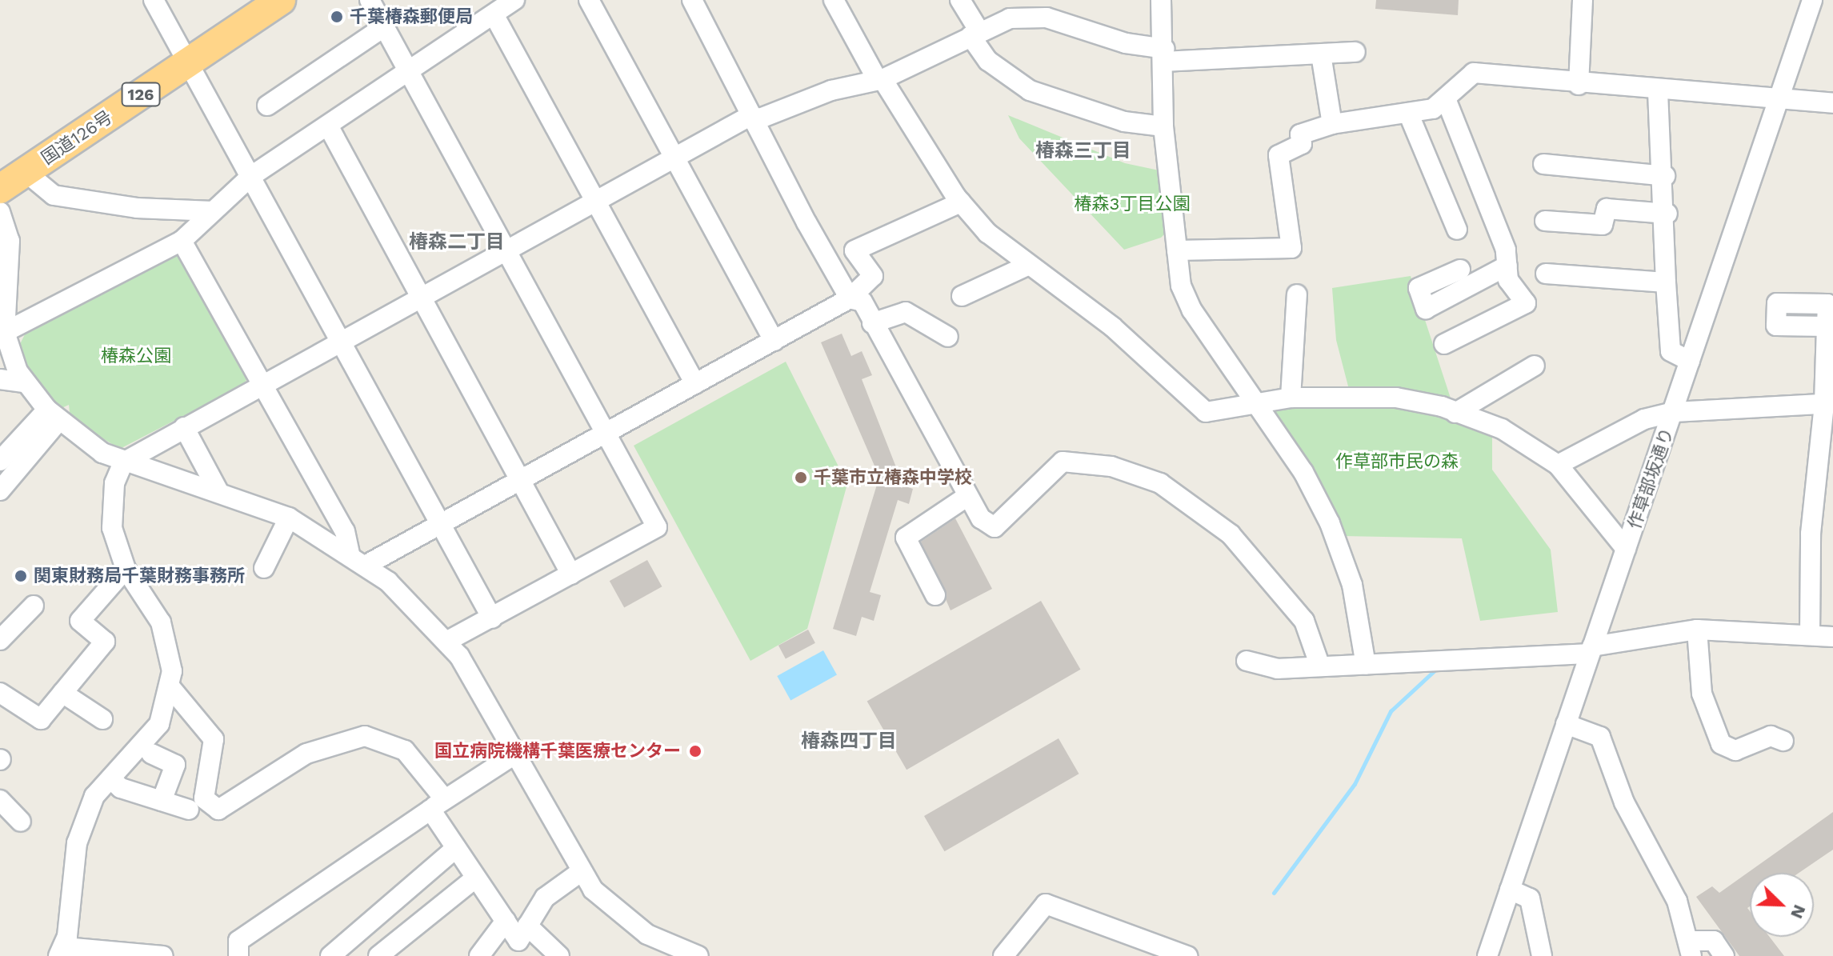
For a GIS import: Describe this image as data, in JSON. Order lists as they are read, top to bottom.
{
  "streets": {
    "highway": ["126", "国道126号"],
    "street": ["作草部坂通り"]
  },
  "districts": ["椿森三丁目", "椿森二丁目", "椿森四丁目"],
  "parks": ["椿森3丁目公園", "椿森公園", "作草部市民の森"],
  "places": [
    "千葉椿森郵便局",
    "千葉市立椿森中学校",
    "関東財務局千葉財務事務所",
    "国立病院機構千葉医療センター"
  ],
  "north": "bottom right"
}
